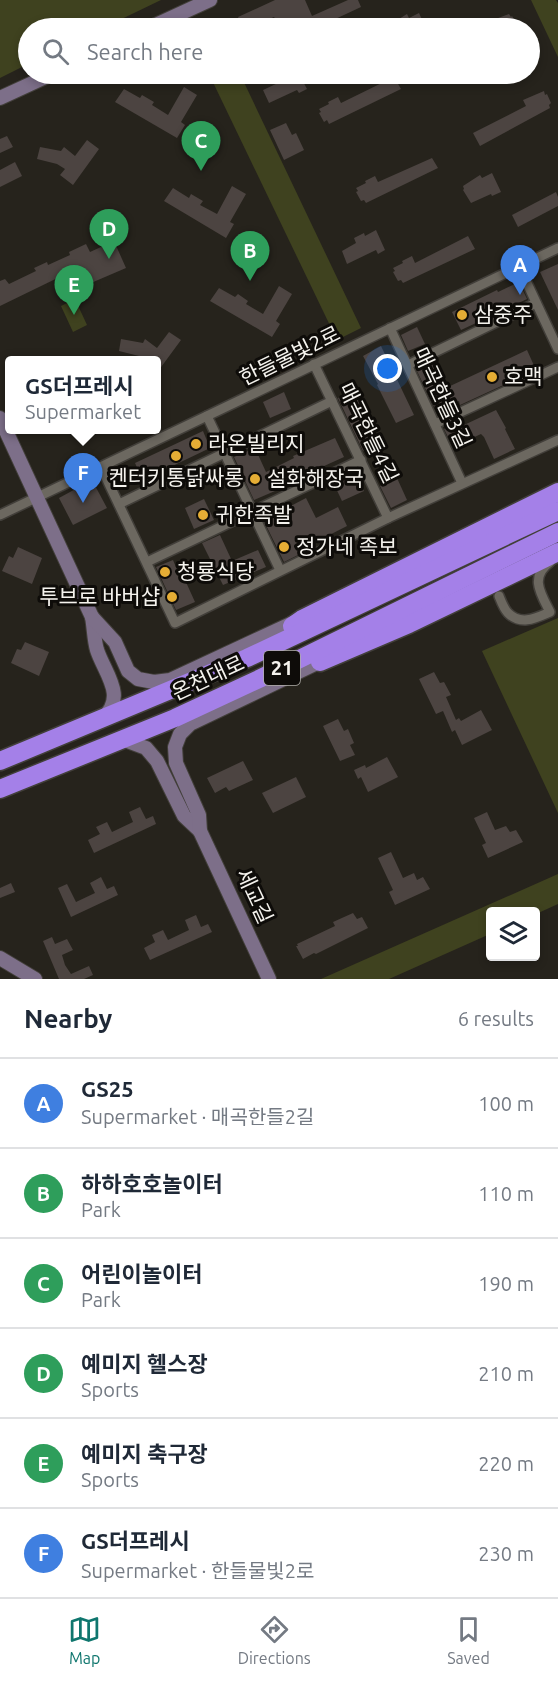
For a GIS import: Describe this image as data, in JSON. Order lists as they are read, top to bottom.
{
  "streets": {
    "highway": ["21", "온천대로"],
    "street": [
      "한들물빛2로",
      "매곡한들3길",
      "매곡한들4길",
      "세교길"
    ]
  },
  "crossings": [
    ["한들물빛2로", "매곡한들3길"],
    ["한들물빛2로", "매곡한들4길"]
  ],
  "places": [
    "삼중주",
    "호맥",
    "라온빌리지",
    "켄터키통닭싸롱",
    "설화해장국",
    "귀한족발",
    "정가네 족보",
    "청룡식당",
    "투브로 바버샵"
  ],
  "page": {
    "search": "Search here",
    "pins": [
      "C",
      "D",
      "B",
      "A",
      "E",
      "F"
    ],
    "popup": ["GS더프레시", "Supermarket"],
    "heading": ["Nearby", "6 results"],
    "list": [
      {
        "mark": "A",
        "name": "GS25",
        "note": "Supermarket · 매곡한들2길",
        "value": "100 m"
      },
      {
        "mark": "B",
        "name": "하하호호놀이터",
        "note": "Park",
        "value": "110 m"
      },
      {
        "mark": "C",
        "name": "어린이놀이터",
        "note": "Park",
        "value": "190 m"
      },
      {
        "mark": "D",
        "name": "예미지 헬스장",
        "note": "Sports",
        "value": "210 m"
      },
      {
        "mark": "E",
        "name": "예미지 축구장",
        "note": "Sports",
        "value": "220 m"
      },
      {
        "mark": "F",
        "name": "GS더프레시",
        "note": "Supermarket · 한들물빛2로",
        "value": "230 m"
      }
    ],
    "nav": ["Map", "Directions", "Saved"]
  }
}
